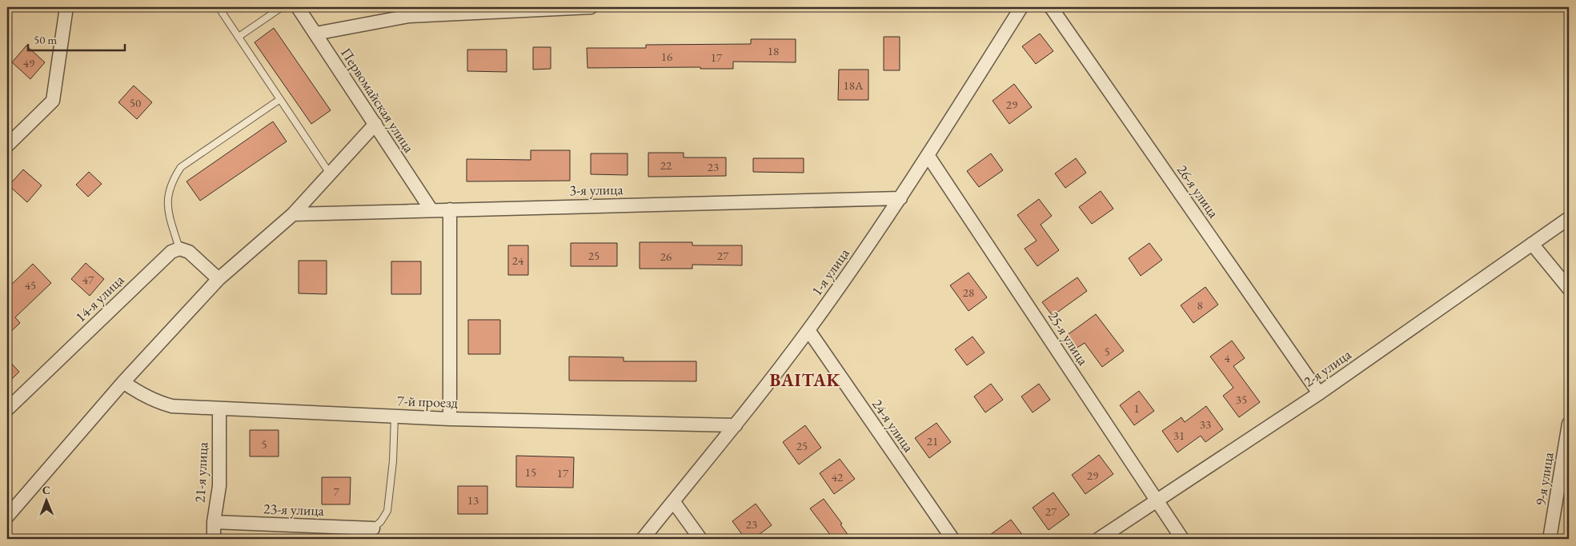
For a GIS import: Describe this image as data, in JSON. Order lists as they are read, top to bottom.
{
  "streets": {
    "street": [
      "Первомайская улица",
      "3-я улица",
      "26-я улица",
      "1-я улица",
      "14-я улица",
      "25-я улица",
      "2-я улица",
      "7-й проезд",
      "24-я улица",
      "21-я улица",
      "9-я улица",
      "23-я улица"
    ]
  },
  "crossings": [
    ["Первомайская улица", "3-я улица"],
    ["3-я улица", "1-я улица"],
    ["26-я улица", "2-я улица"],
    ["1-я улица", "25-я улица"],
    ["1-я улица", "7-й проезд"],
    ["1-я улица", "24-я улица"],
    ["25-я улица", "2-я улица"],
    ["7-й проезд", "21-я улица"],
    ["21-я улица", "23-я улица"]
  ],
  "districts": ["BAITAK"],
  "house_numbers": [
    "18",
    "16",
    "17",
    "49",
    "18А",
    "50",
    "29",
    "22",
    "23",
    "25",
    "27",
    "26",
    "24",
    "47",
    "45",
    "28",
    "8",
    "5",
    "4",
    "35",
    "1",
    "33",
    "31",
    "21",
    "5",
    "25",
    "15",
    "17",
    "29",
    "42",
    "7",
    "13",
    "27",
    "23"
  ],
  "scale_bar": "50 m",
  "north": "top"
}
